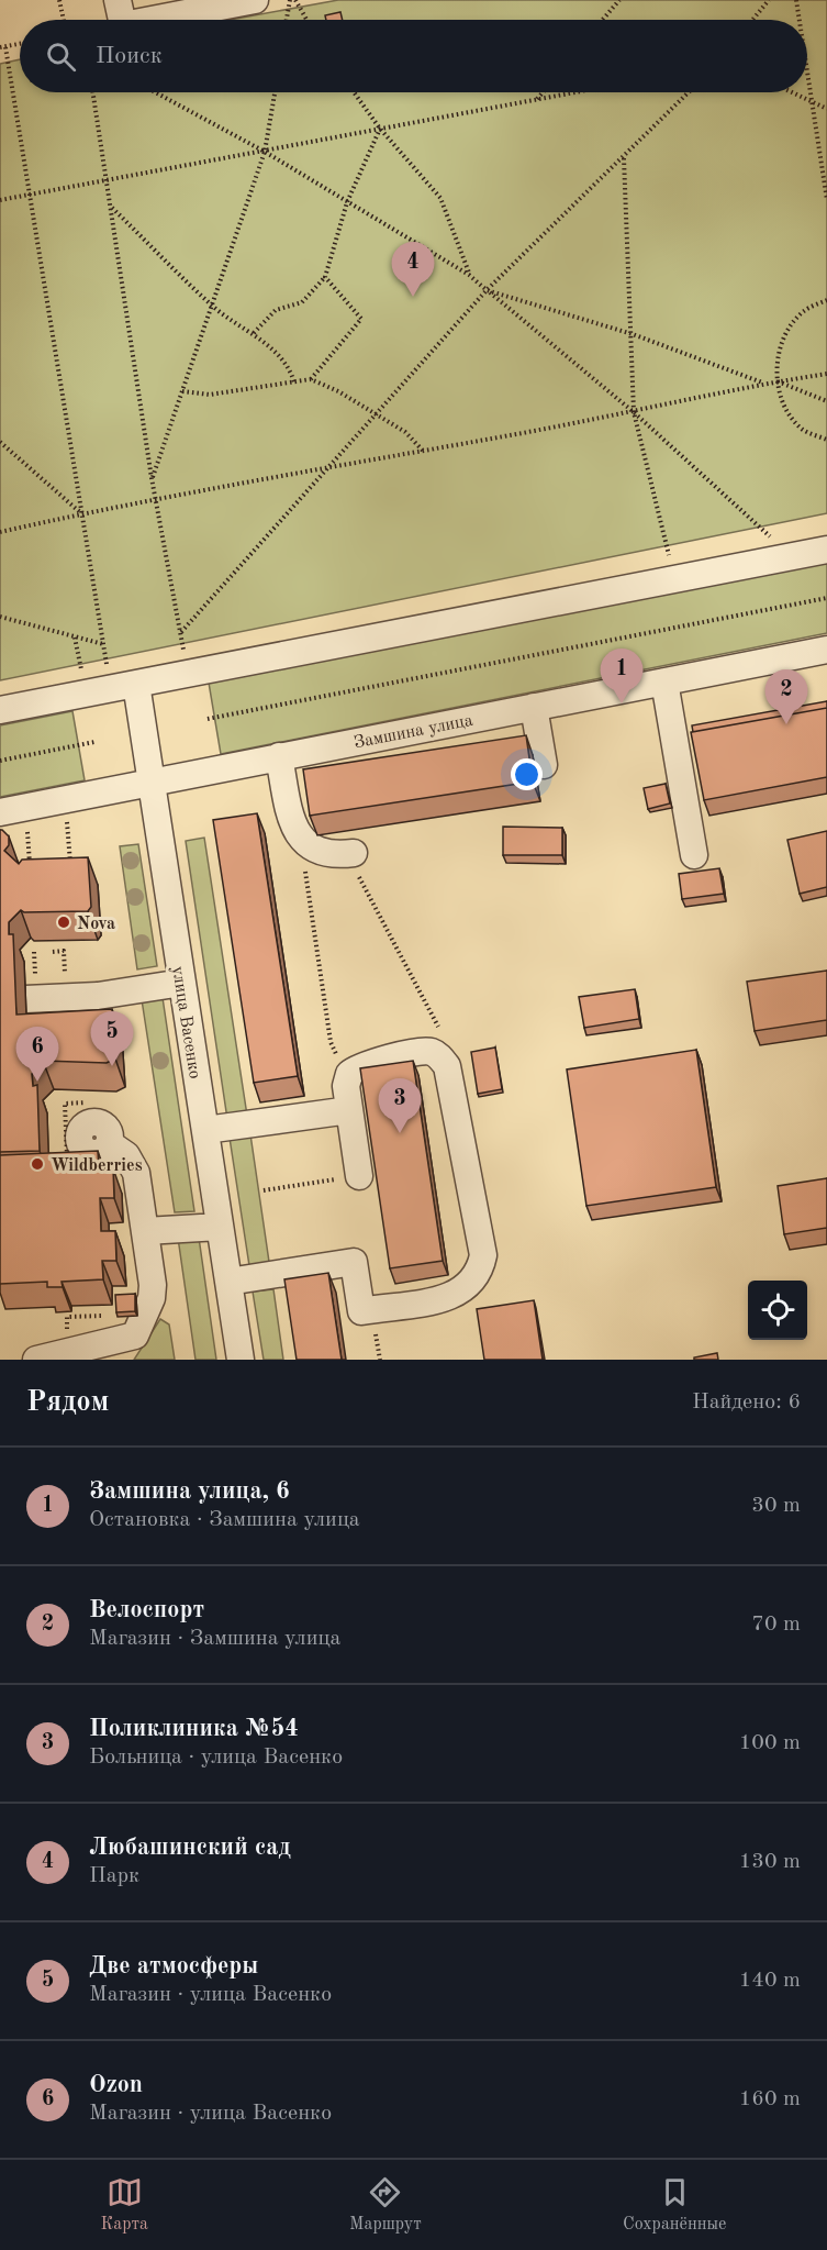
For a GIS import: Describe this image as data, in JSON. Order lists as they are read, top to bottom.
{
  "streets": {
    "street": ["Замшина улица", "улица Васенко"]
  },
  "crossings": [
    ["Замшина улица", "улица Васенко"]
  ],
  "places": ["Nova", "Wildberries"],
  "page": {
    "search": "Поиск",
    "pins": [
      "4",
      "1",
      "2",
      "5",
      "6",
      "3"
    ],
    "heading": ["Рядом", "Найдено: 6"],
    "list": [
      {
        "mark": "1",
        "name": "Замшина улица, 6",
        "note": "Остановка · Замшина улица",
        "value": "30 m"
      },
      {
        "mark": "2",
        "name": "Велоспорт",
        "note": "Магазин · Замшина улица",
        "value": "70 m"
      },
      {
        "mark": "3",
        "name": "Поликлиника №54",
        "note": "Больница · улица Васенко",
        "value": "100 m"
      },
      {
        "mark": "4",
        "name": "Любашинский сад",
        "note": "Парк",
        "value": "130 m"
      },
      {
        "mark": "5",
        "name": "Две атмосферы",
        "note": "Магазин · улица Васенко",
        "value": "140 m"
      },
      {
        "mark": "6",
        "name": "Ozon",
        "note": "Магазин · улица Васенко",
        "value": "160 m"
      }
    ],
    "nav": ["Карта", "Маршрут", "Сохранённые"]
  }
}
